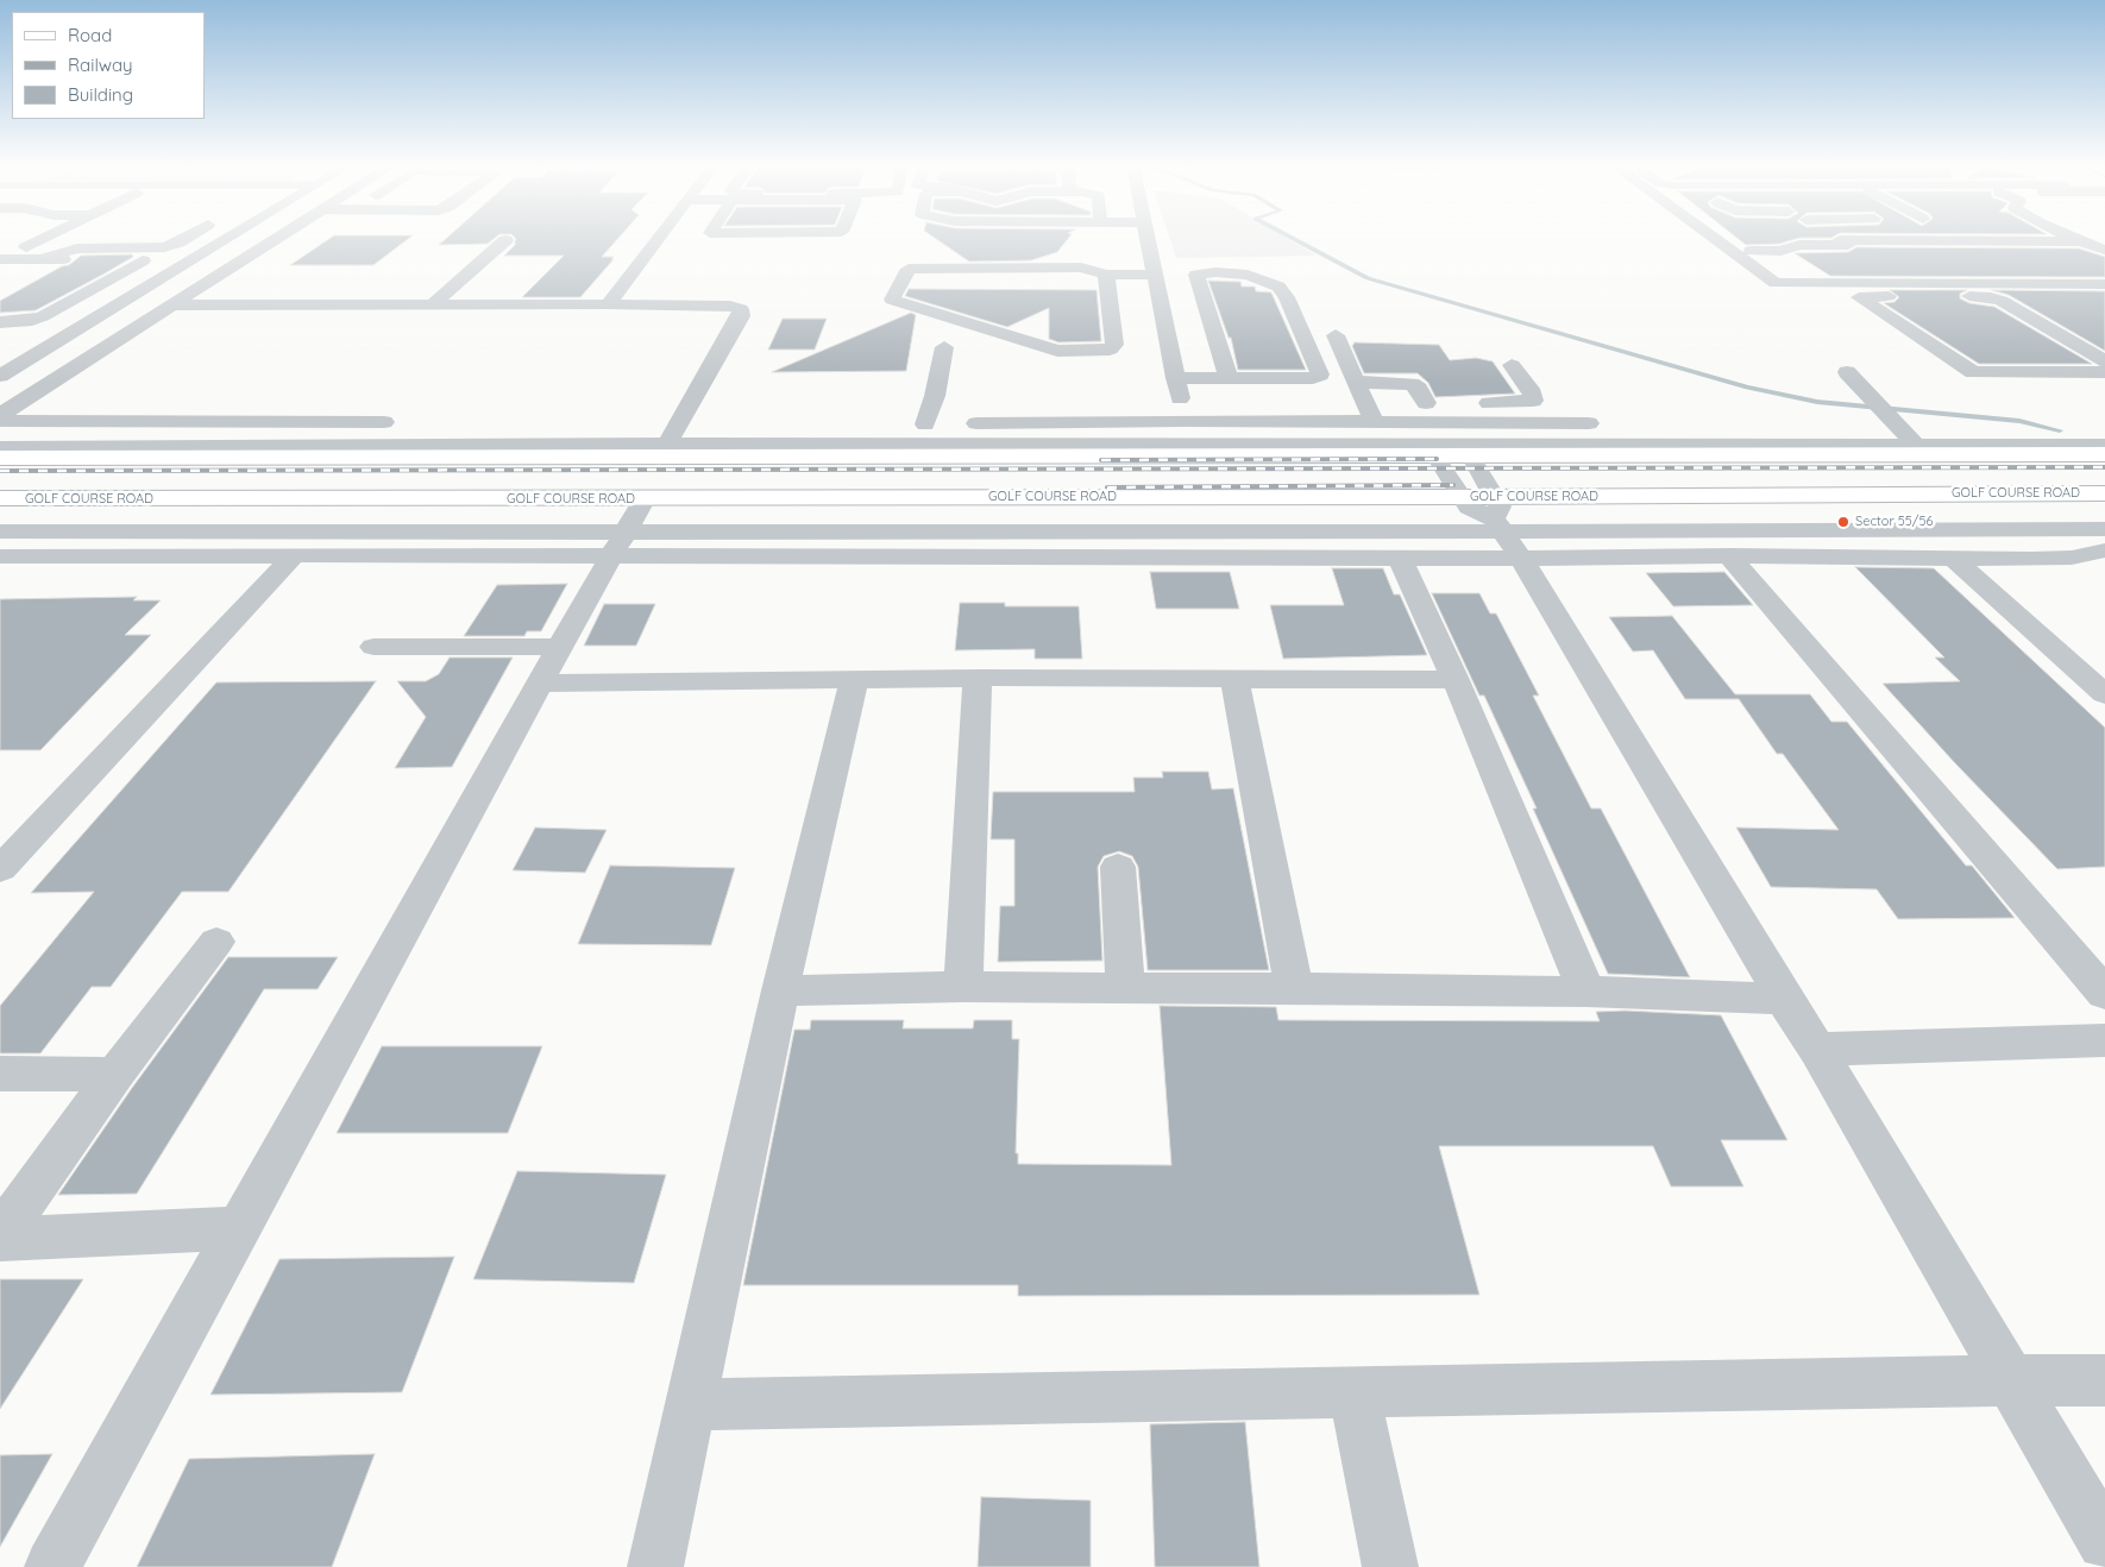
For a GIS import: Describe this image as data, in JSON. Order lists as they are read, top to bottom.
{
  "streets": {
    "main road": ["GOLF COURSE ROAD"]
  },
  "places": ["Sector 55/56"],
  "legend": ["Road", "Railway", "Building"]
}
